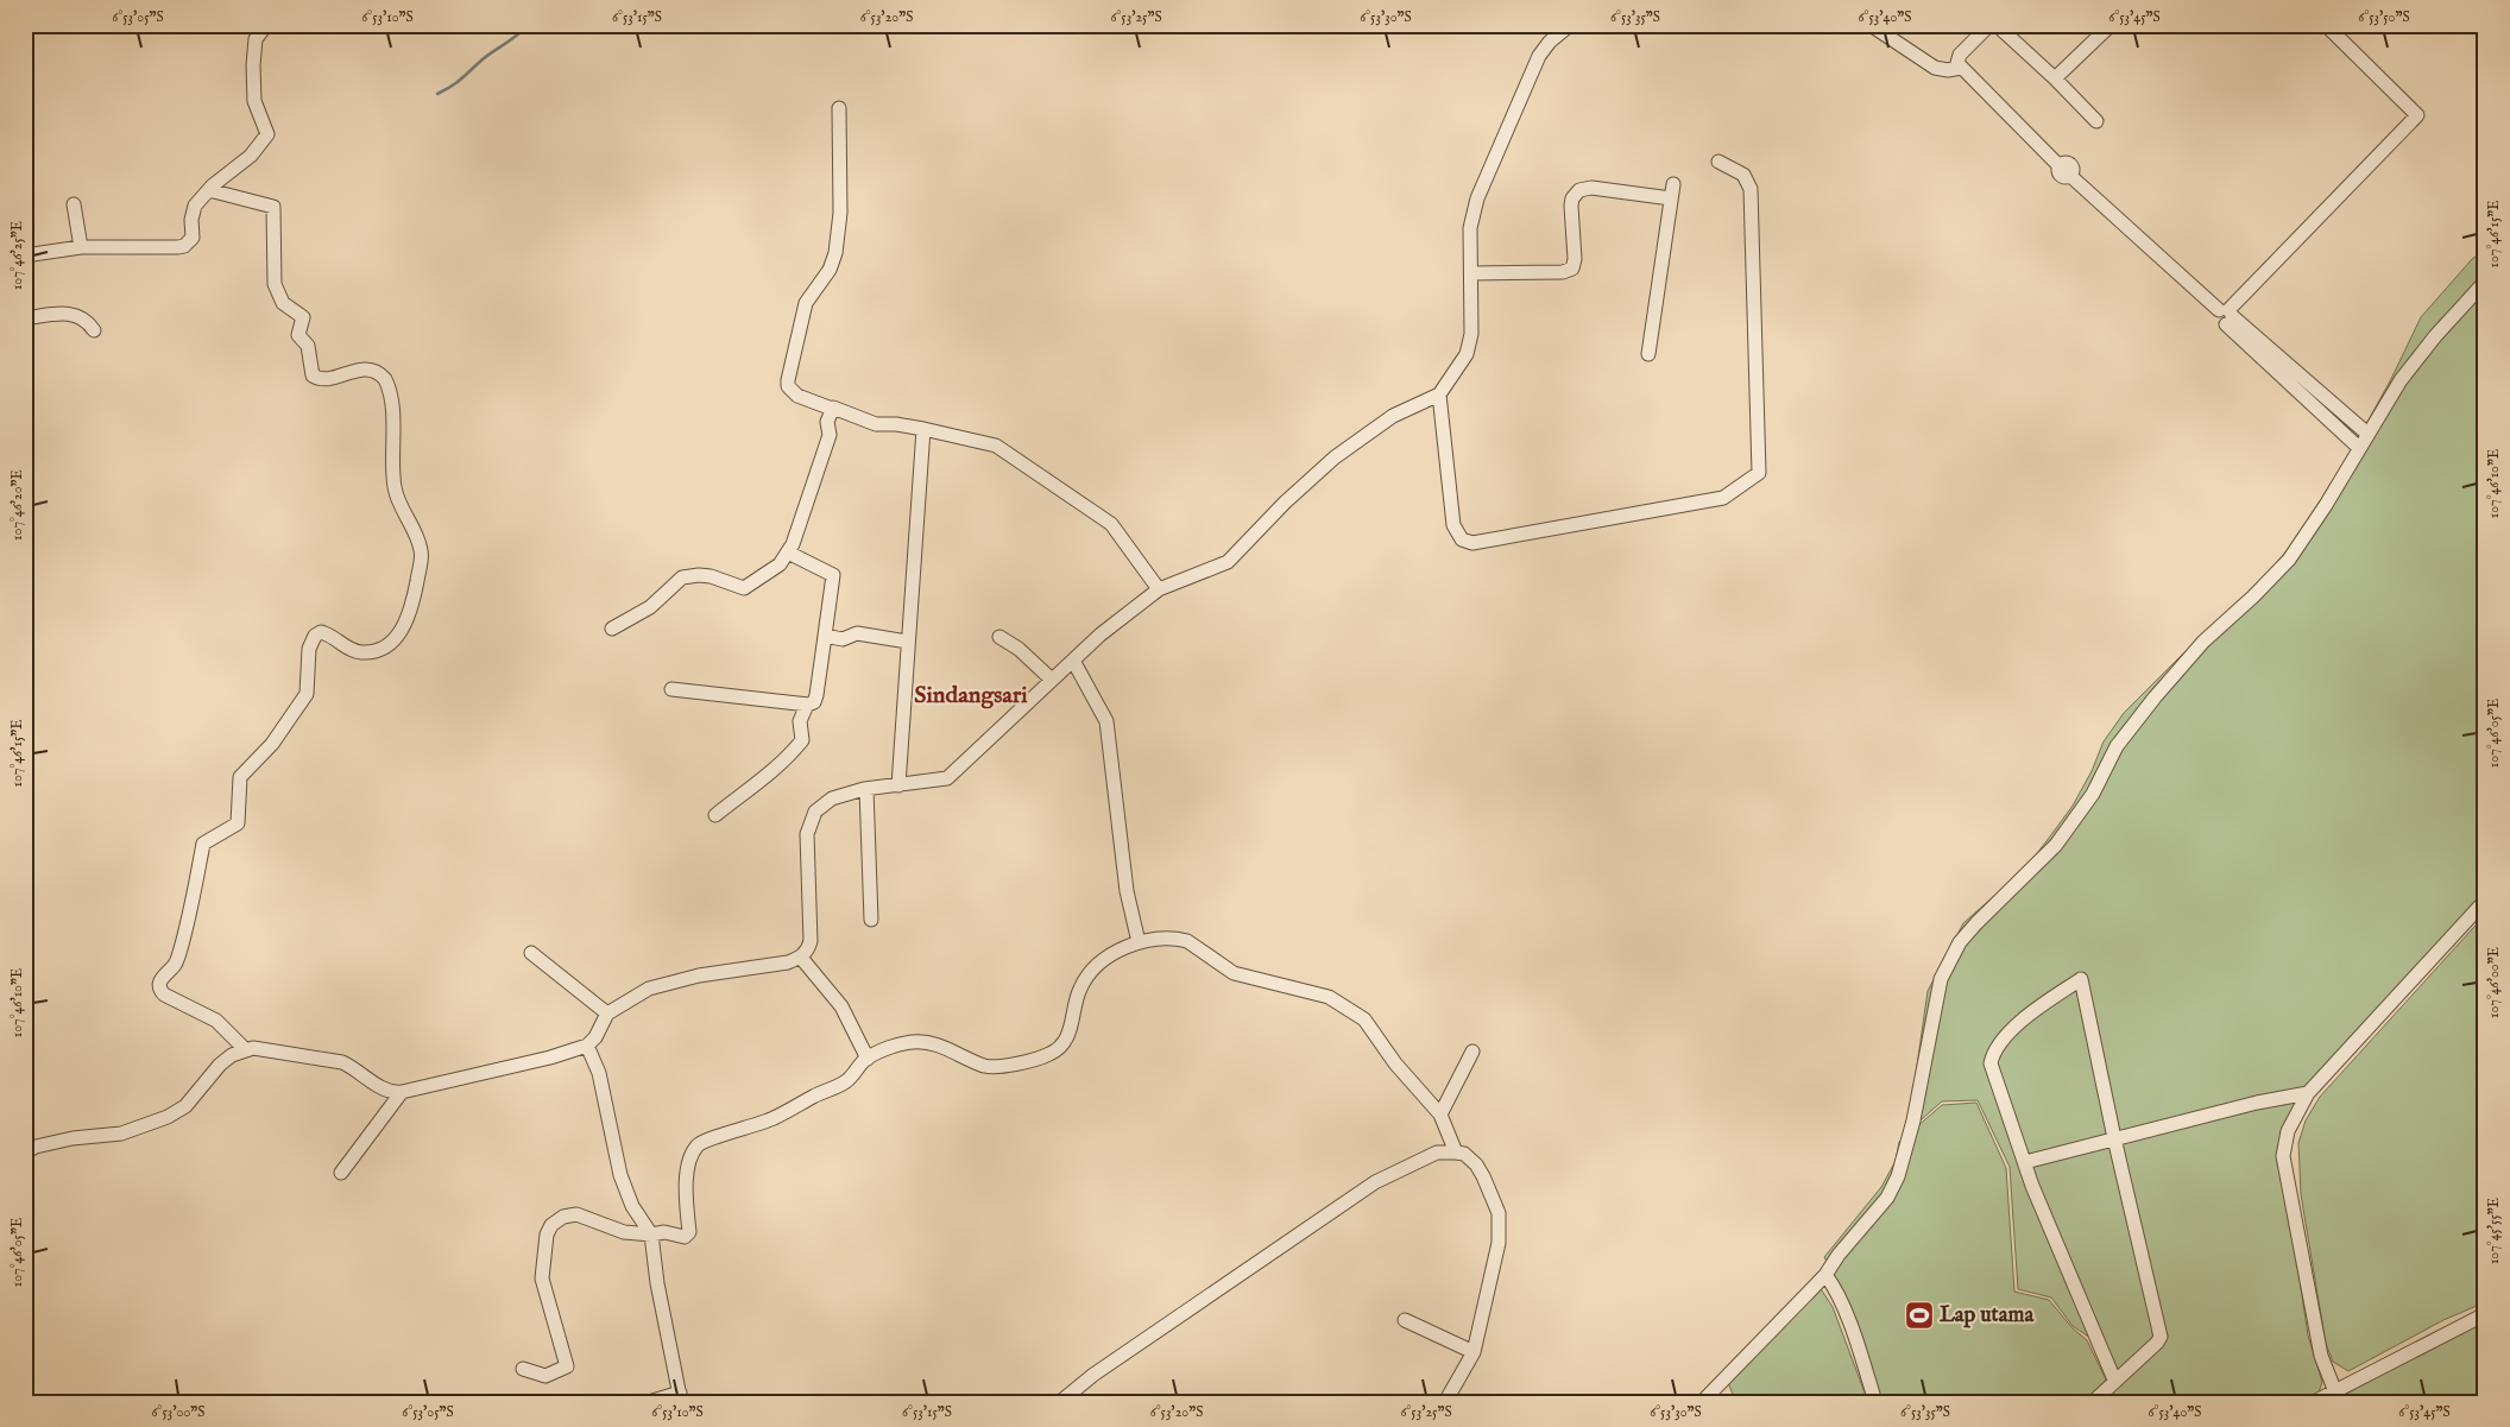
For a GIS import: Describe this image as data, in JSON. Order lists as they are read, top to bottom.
{
  "districts": ["Sindangsari"],
  "places": {
    "sports": ["Lap utama"]
  },
  "coordinates": [
    "6°53'05\"S",
    "6°53'10\"S",
    "6°53'15\"S",
    "6°53'20\"S",
    "6°53'25\"S",
    "6°53'30\"S",
    "6°53'35\"S",
    "6°53'40\"S",
    "6°53'45\"S",
    "6°53'50\"S",
    "107°46'15\"E",
    "107°46'25\"E",
    "107°46'10\"E",
    "107°46'20\"E",
    "107°46'05\"E",
    "107°46'00\"E",
    "107°45'55\"E",
    "6°53'00\"S"
  ]
}
